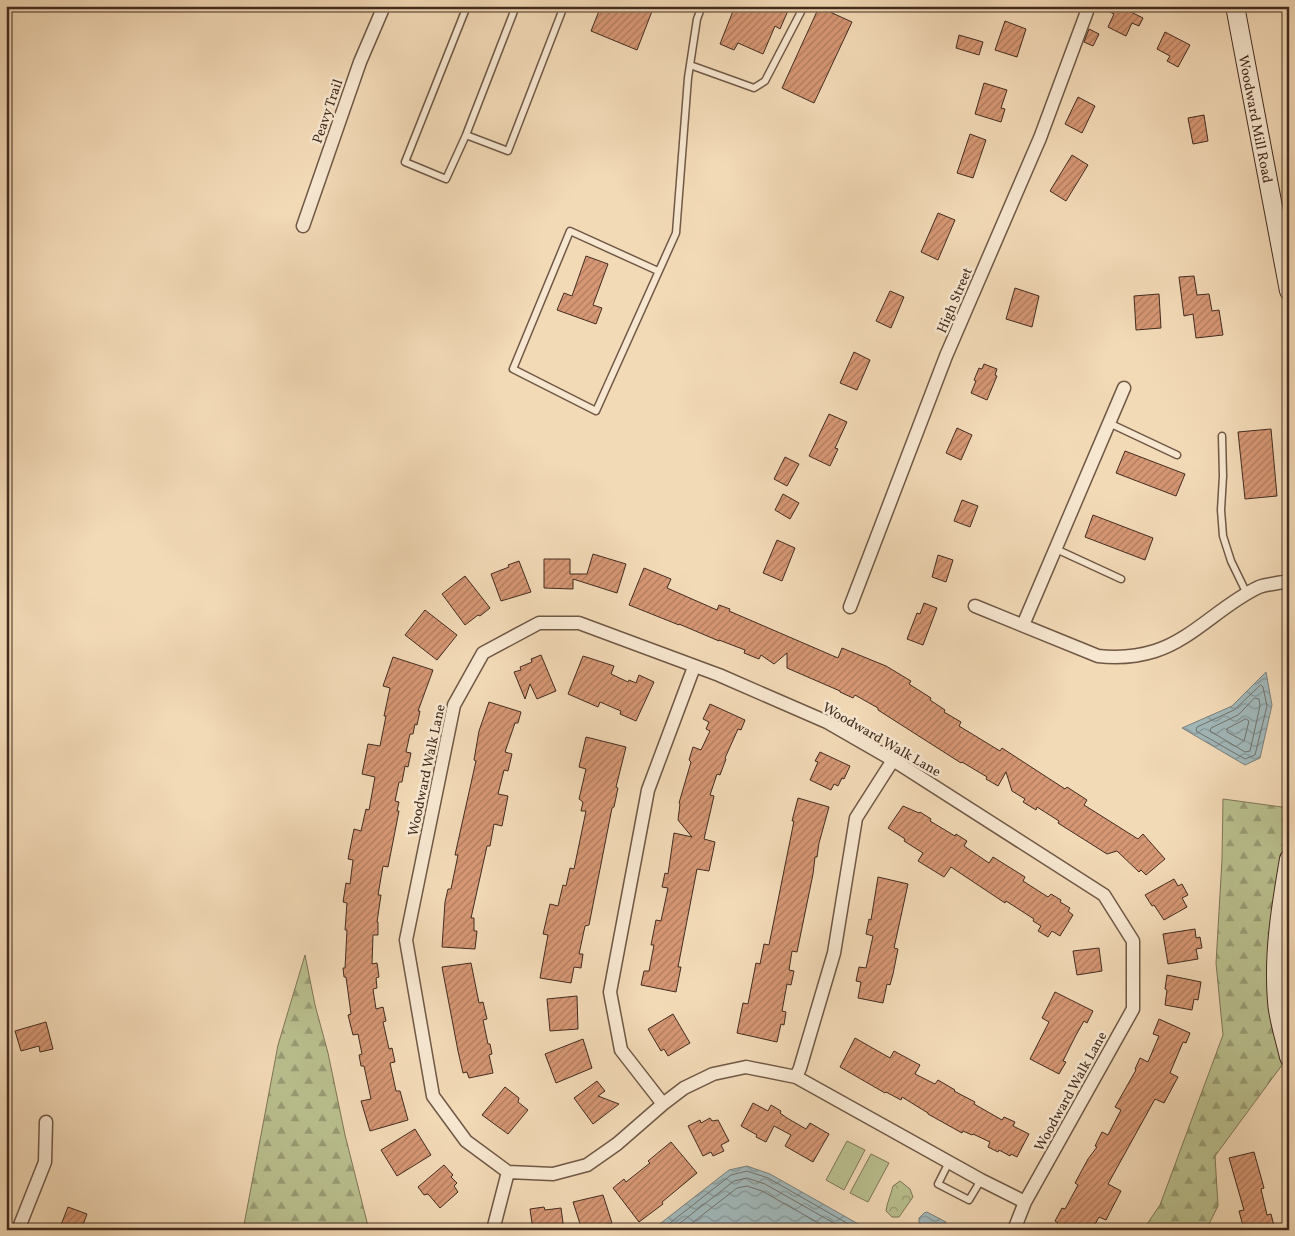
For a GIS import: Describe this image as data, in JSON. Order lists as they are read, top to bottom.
{
  "streets": {
    "street": [
      "Peavy Trail",
      "Woodward Mill Road",
      "High Street",
      "Woodward Walk Lane"
    ]
  }
}
